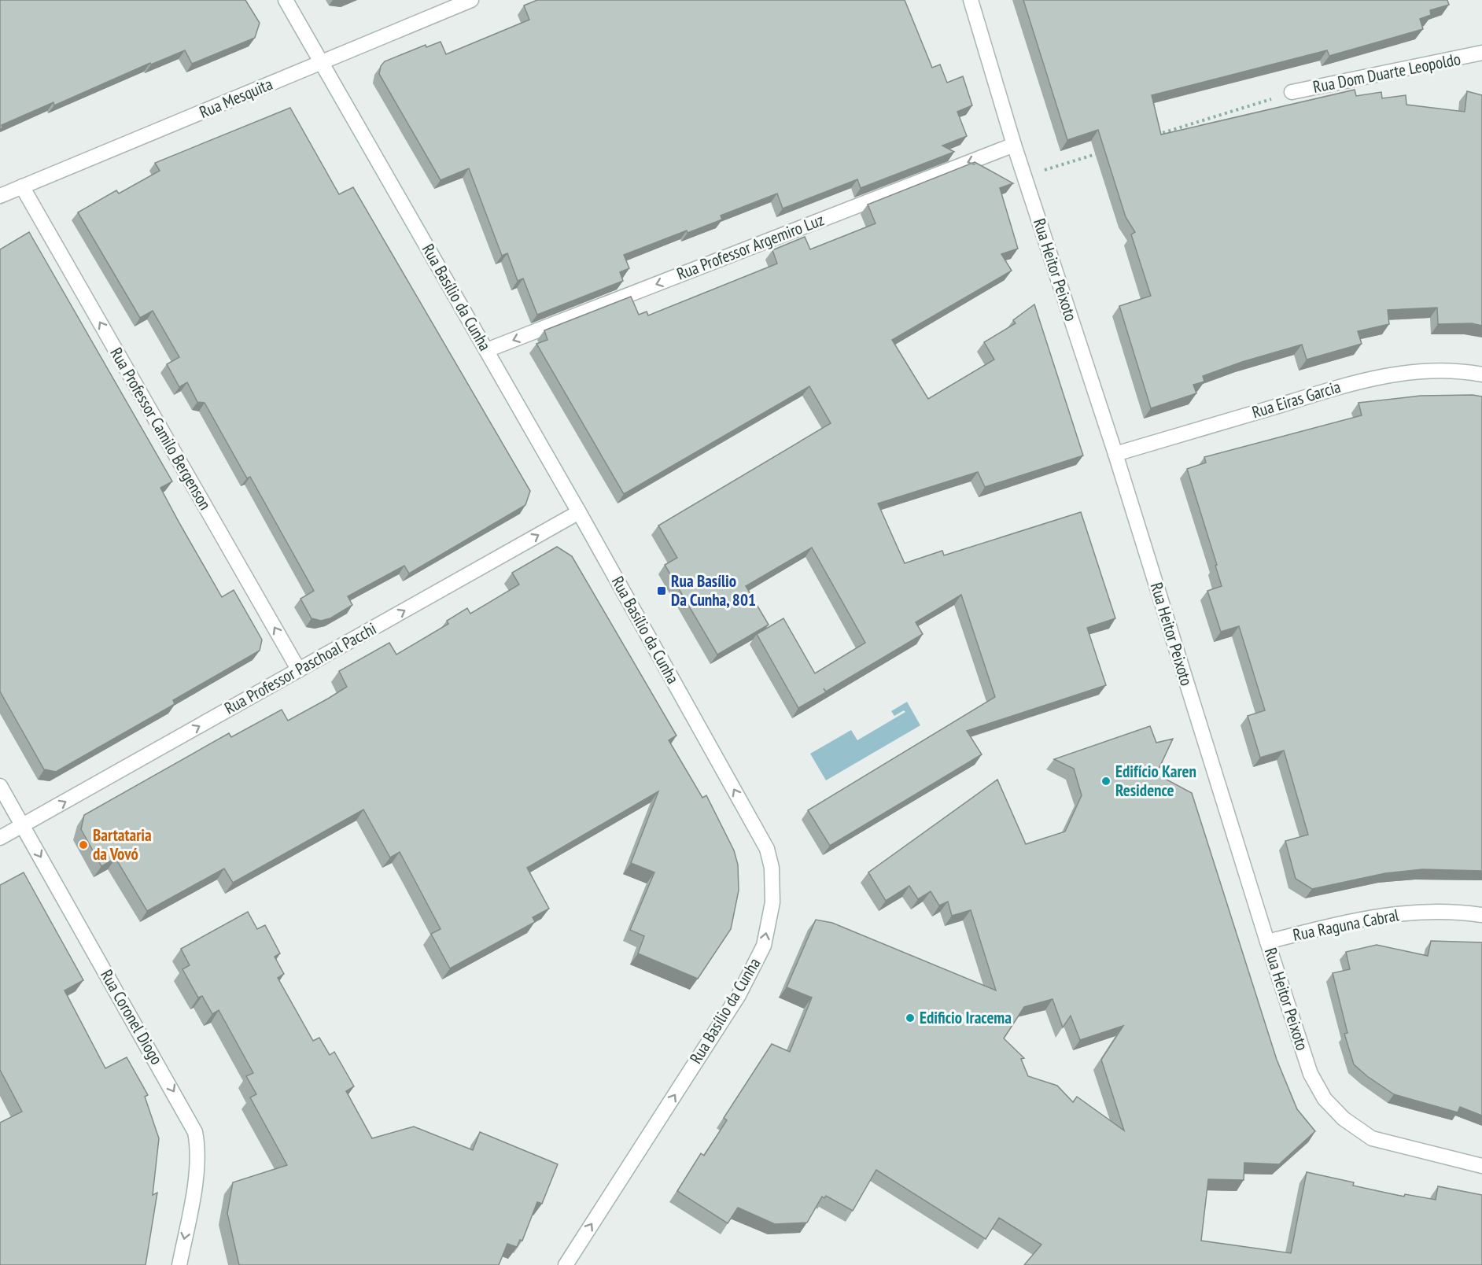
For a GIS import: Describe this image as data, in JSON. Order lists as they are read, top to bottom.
{
  "streets": {
    "street": [
      "Rua Dom Duarte Leopoldo",
      "Rua Mesquita",
      "Rua Professor Argemiro Luz",
      "Rua Heitor Peixoto",
      "Rua Basílio da Cunha",
      "Rua Eiras Garcia",
      "Rua Professor Camilo Bergenson",
      "Rua Professor Paschoal Pacchi",
      "Rua Raguna Cabral",
      "Rua Coronel Diogo"
    ]
  },
  "crossings": [
    ["Rua Mesquita", "Rua Basílio da Cunha"],
    ["Rua Mesquita", "Rua Professor Camilo Bergenson"],
    ["Rua Professor Argemiro Luz", "Rua Heitor Peixoto"],
    ["Rua Professor Argemiro Luz", "Rua Basílio da Cunha"],
    ["Rua Heitor Peixoto", "Rua Eiras Garcia"],
    ["Rua Heitor Peixoto", "Rua Raguna Cabral"],
    ["Rua Basílio da Cunha", "Rua Professor Paschoal Pacchi"],
    ["Rua Professor Camilo Bergenson", "Rua Professor Paschoal Pacchi"],
    ["Rua Professor Paschoal Pacchi", "Rua Coronel Diogo"]
  ],
  "one_way": [
    "Rua Professor Argemiro Luz",
    "Rua Basílio da Cunha",
    "Rua Professor Camilo Bergenson",
    "Rua Professor Paschoal Pacchi",
    "Rua Coronel Diogo"
  ],
  "places": {
    "transit": ["Rua Basílio Da Cunha, 801"],
    "other": ["Edifício Karen Residence", "Bartataria da Vovó", "Edificio Iracema"]
  }
}
